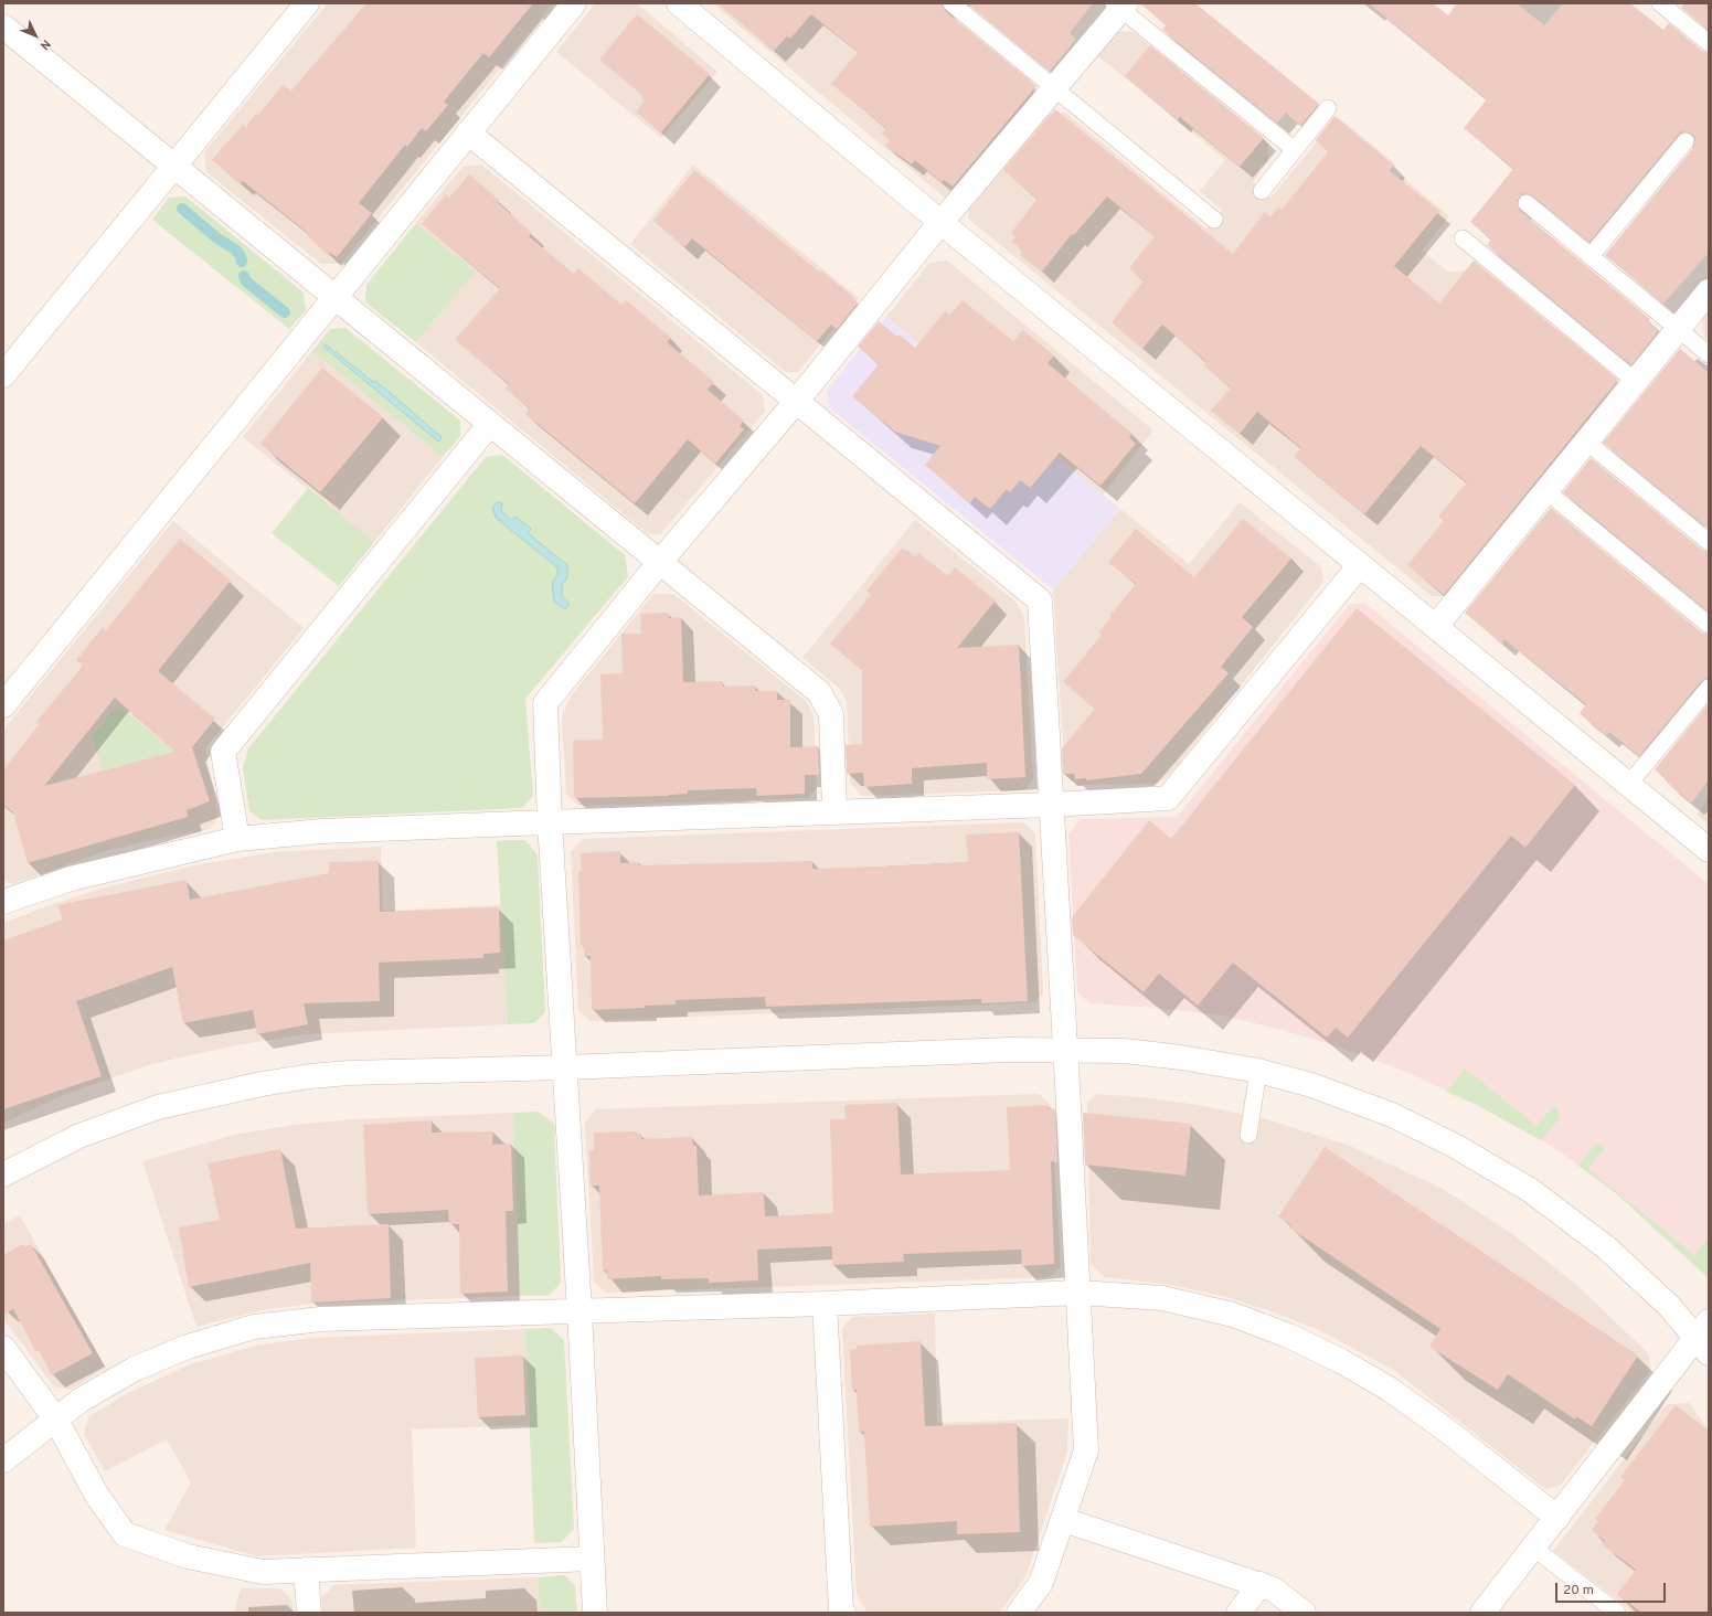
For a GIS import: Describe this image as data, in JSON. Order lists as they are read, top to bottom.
{
  "scale_bar": "20 m",
  "north": "bottom right"
}
